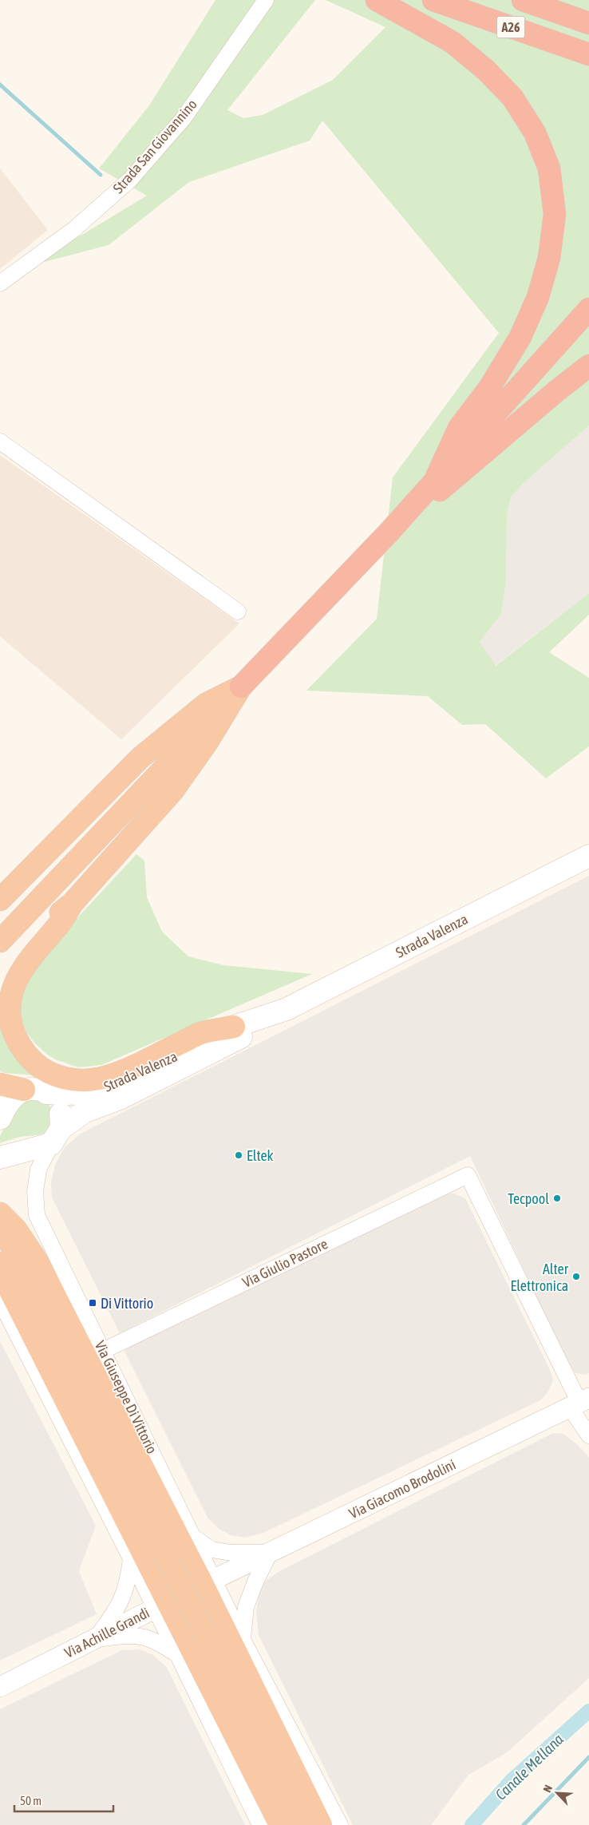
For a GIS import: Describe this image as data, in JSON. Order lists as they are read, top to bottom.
{
  "streets": {
    "highway": ["A26"],
    "main road": ["Strada Valenza"],
    "street": [
      "Strada San Giovannino",
      "Via Giulio Pastore",
      "Via Giuseppe Di Vittorio",
      "Via Giacomo Brodolini",
      "Via Achille Grandi"
    ]
  },
  "crossings": [
    ["Strada Valenza", "Via Giuseppe Di Vittorio"],
    ["Via Giulio Pastore", "Via Giuseppe Di Vittorio"],
    ["Via Giulio Pastore", "Via Giacomo Brodolini"],
    ["Via Giuseppe Di Vittorio", "Via Giacomo Brodolini"],
    ["Via Giuseppe Di Vittorio", "Via Achille Grandi"],
    ["Via Giacomo Brodolini", "Via Achille Grandi"]
  ],
  "water": ["Canale Mellana"],
  "places": {
    "other": ["Eltek", "Tecpool", "Alter Elettronica"],
    "transit": ["Di Vittorio"]
  },
  "scale_bar": "50 m",
  "north": "top left"
}
